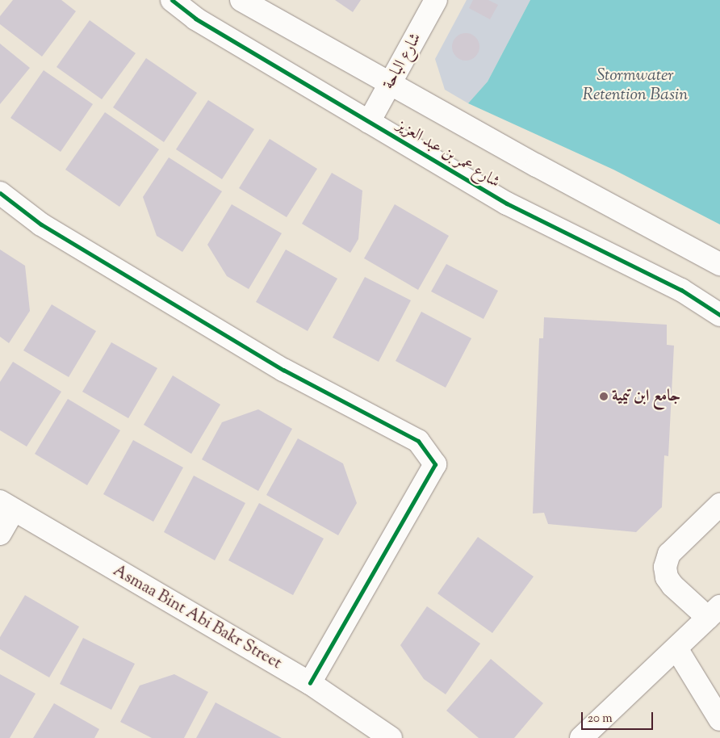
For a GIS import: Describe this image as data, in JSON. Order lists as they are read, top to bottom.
{
  "streets": {
    "street": ["شارع الباحة", "شارع عمر بن عبد العزيز", "Asmaa Bint Abi Bakr Street"]
  },
  "crossings": [
    ["شارع الباحة", "شارع عمر بن عبد العزيز"]
  ],
  "water": ["Stormwater Retention Basin"],
  "places": ["جامع ابن تيمية"],
  "scale_bar": "20 m"
}
